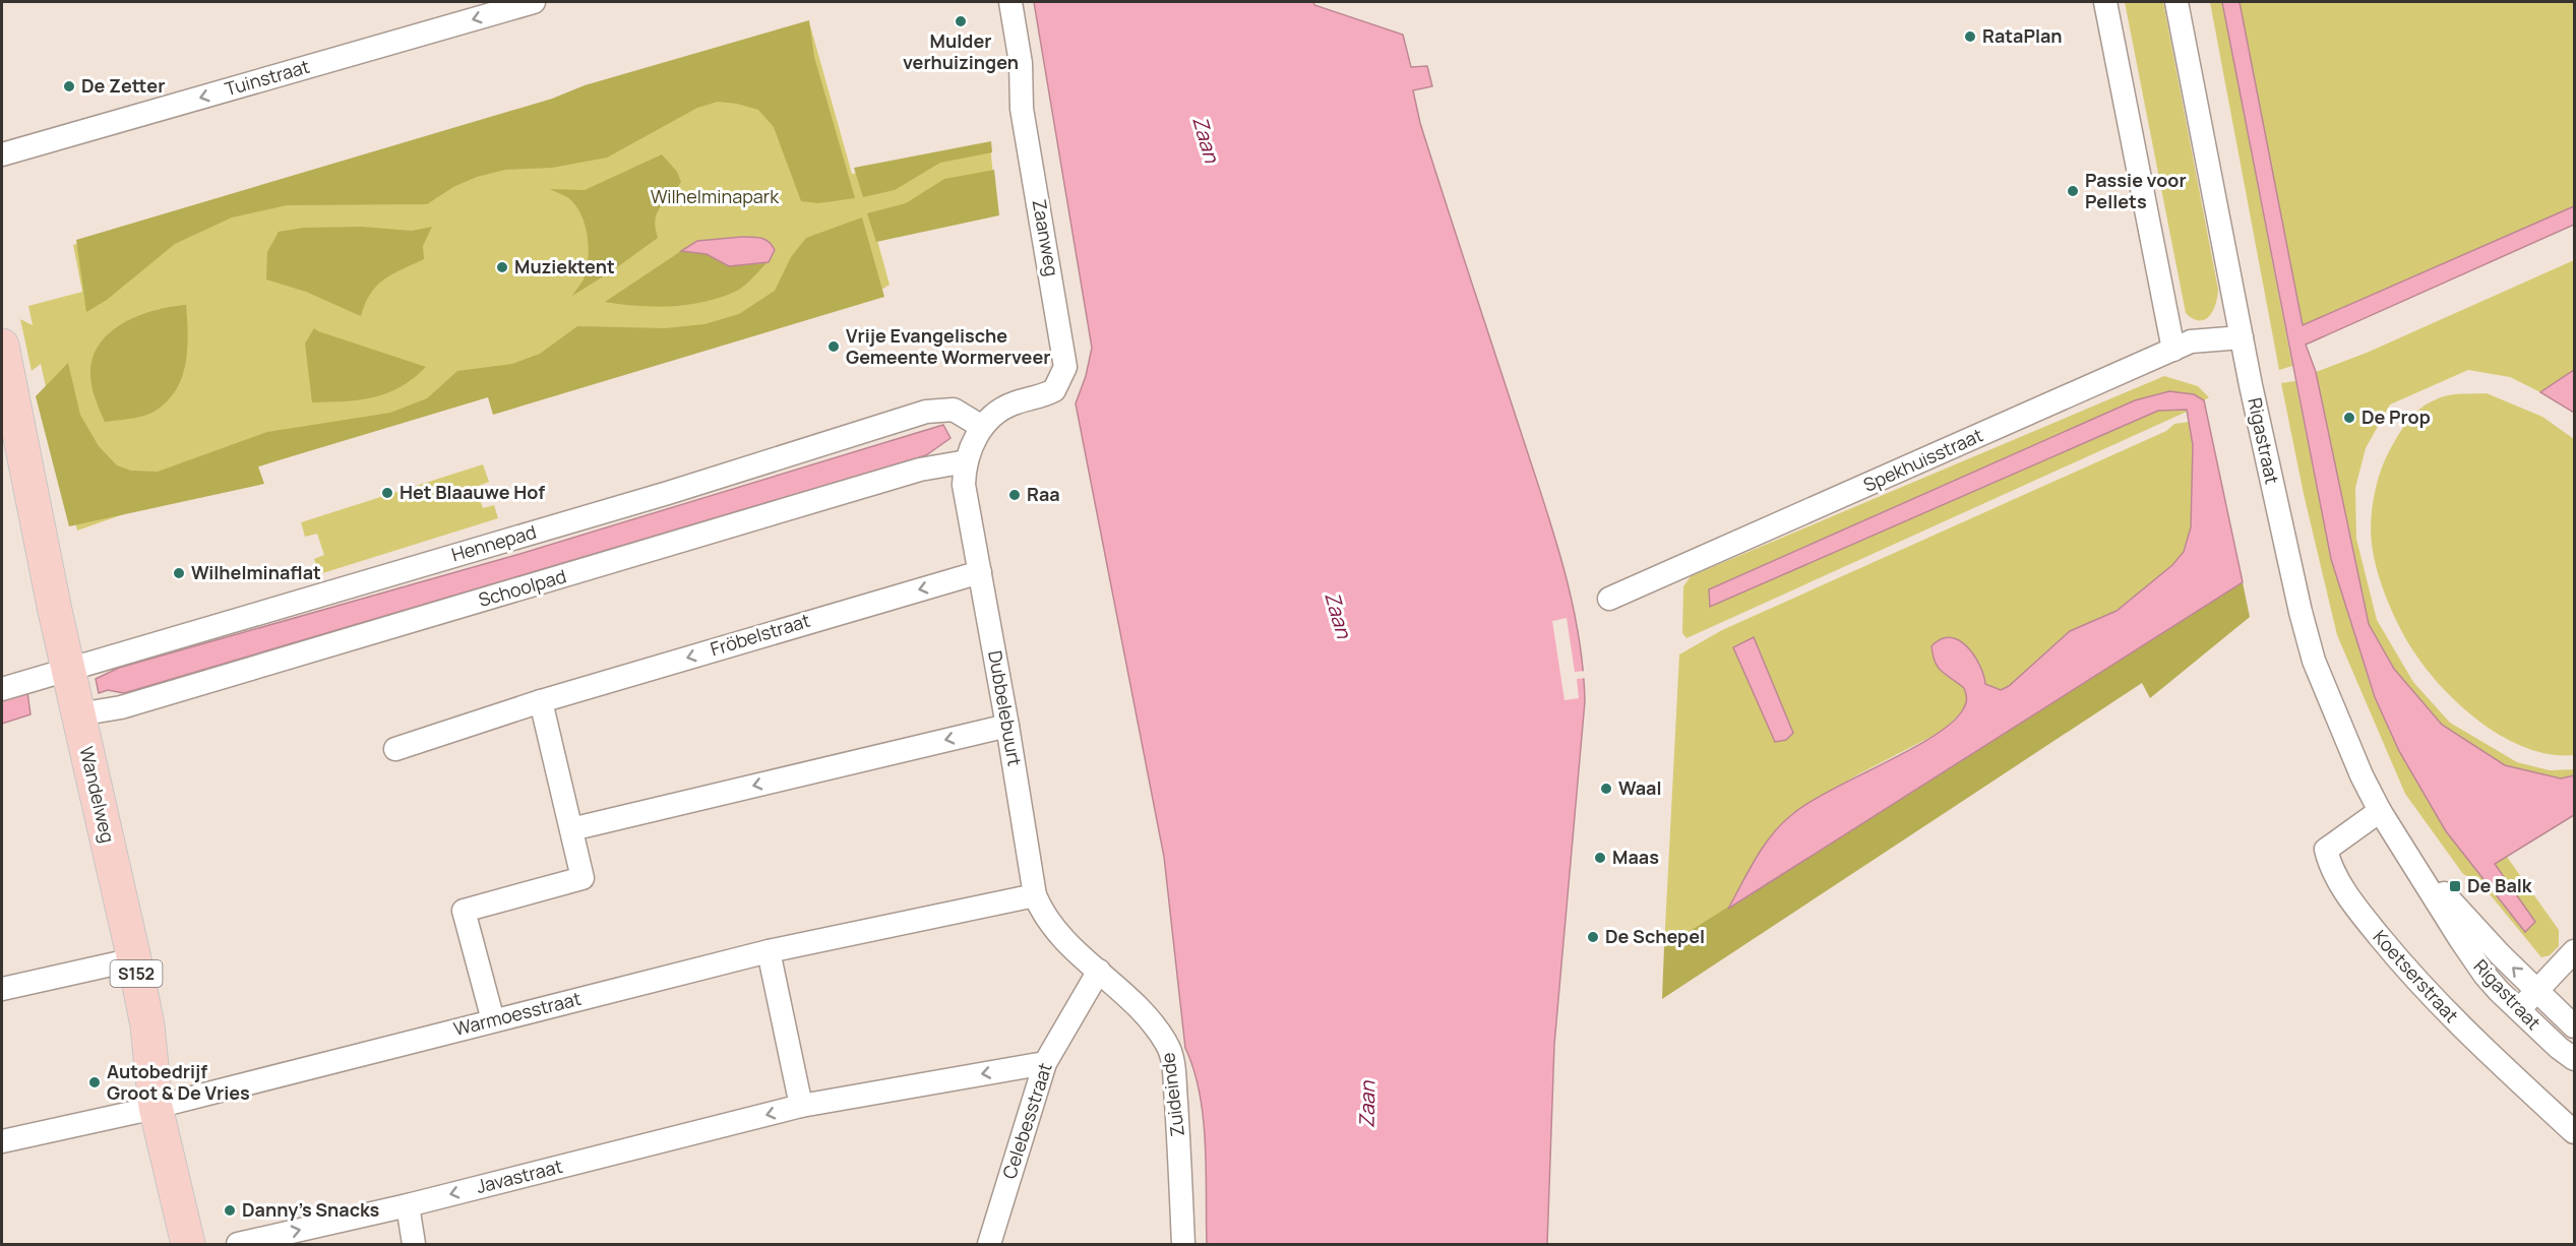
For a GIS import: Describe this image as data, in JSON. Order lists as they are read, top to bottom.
{
  "streets": {
    "main road": ["Wandelweg", "S152"],
    "street": [
      "Tuinstraat",
      "Zaanweg",
      "Rigastraat",
      "Spekhuisstraat",
      "Hennepad",
      "Schoolpad",
      "Fröbelstraat",
      "Dubbelebuurt",
      "Koetserstraat",
      "Warmoesstraat",
      "Zuideinde",
      "Celebesstraat",
      "Javastraat"
    ]
  },
  "crossings": [
    ["Zaanweg", "Hennepad"],
    ["Zaanweg", "Dubbelebuurt"],
    ["Rigastraat", "Spekhuisstraat"],
    ["Rigastraat", "Koetserstraat"],
    ["Hennepad", "Schoolpad"],
    ["Hennepad", "Dubbelebuurt"],
    ["Hennepad", "Wandelweg"],
    ["Schoolpad", "Dubbelebuurt"],
    ["Schoolpad", "Wandelweg"],
    ["Fröbelstraat", "Dubbelebuurt"],
    ["Dubbelebuurt", "Warmoesstraat"],
    ["Dubbelebuurt", "Zuideinde"],
    ["Dubbelebuurt", "Celebesstraat"],
    ["Wandelweg", "Warmoesstraat"],
    ["Zuideinde", "Celebesstraat"],
    ["Celebesstraat", "Javastraat"]
  ],
  "one_way": ["Tuinstraat"],
  "water": ["Zaan"],
  "parks": ["Wilhelminapark"],
  "places": {
    "other": [
      "Mulder verhuizingen",
      "RataPlan",
      "De Zetter",
      "Passie voor Pellets",
      "Muziektent",
      "Vrije Evangelische Gemeente Wormerveer",
      "De Prop",
      "Het Blaauwe Hof",
      "Raa",
      "Wilhelminaflat",
      "Waal",
      "Maas",
      "De Schepel",
      "Autobedrijf Groot & De Vries",
      "Danny's Snacks"
    ],
    "transit": ["De Balk"]
  }
}
